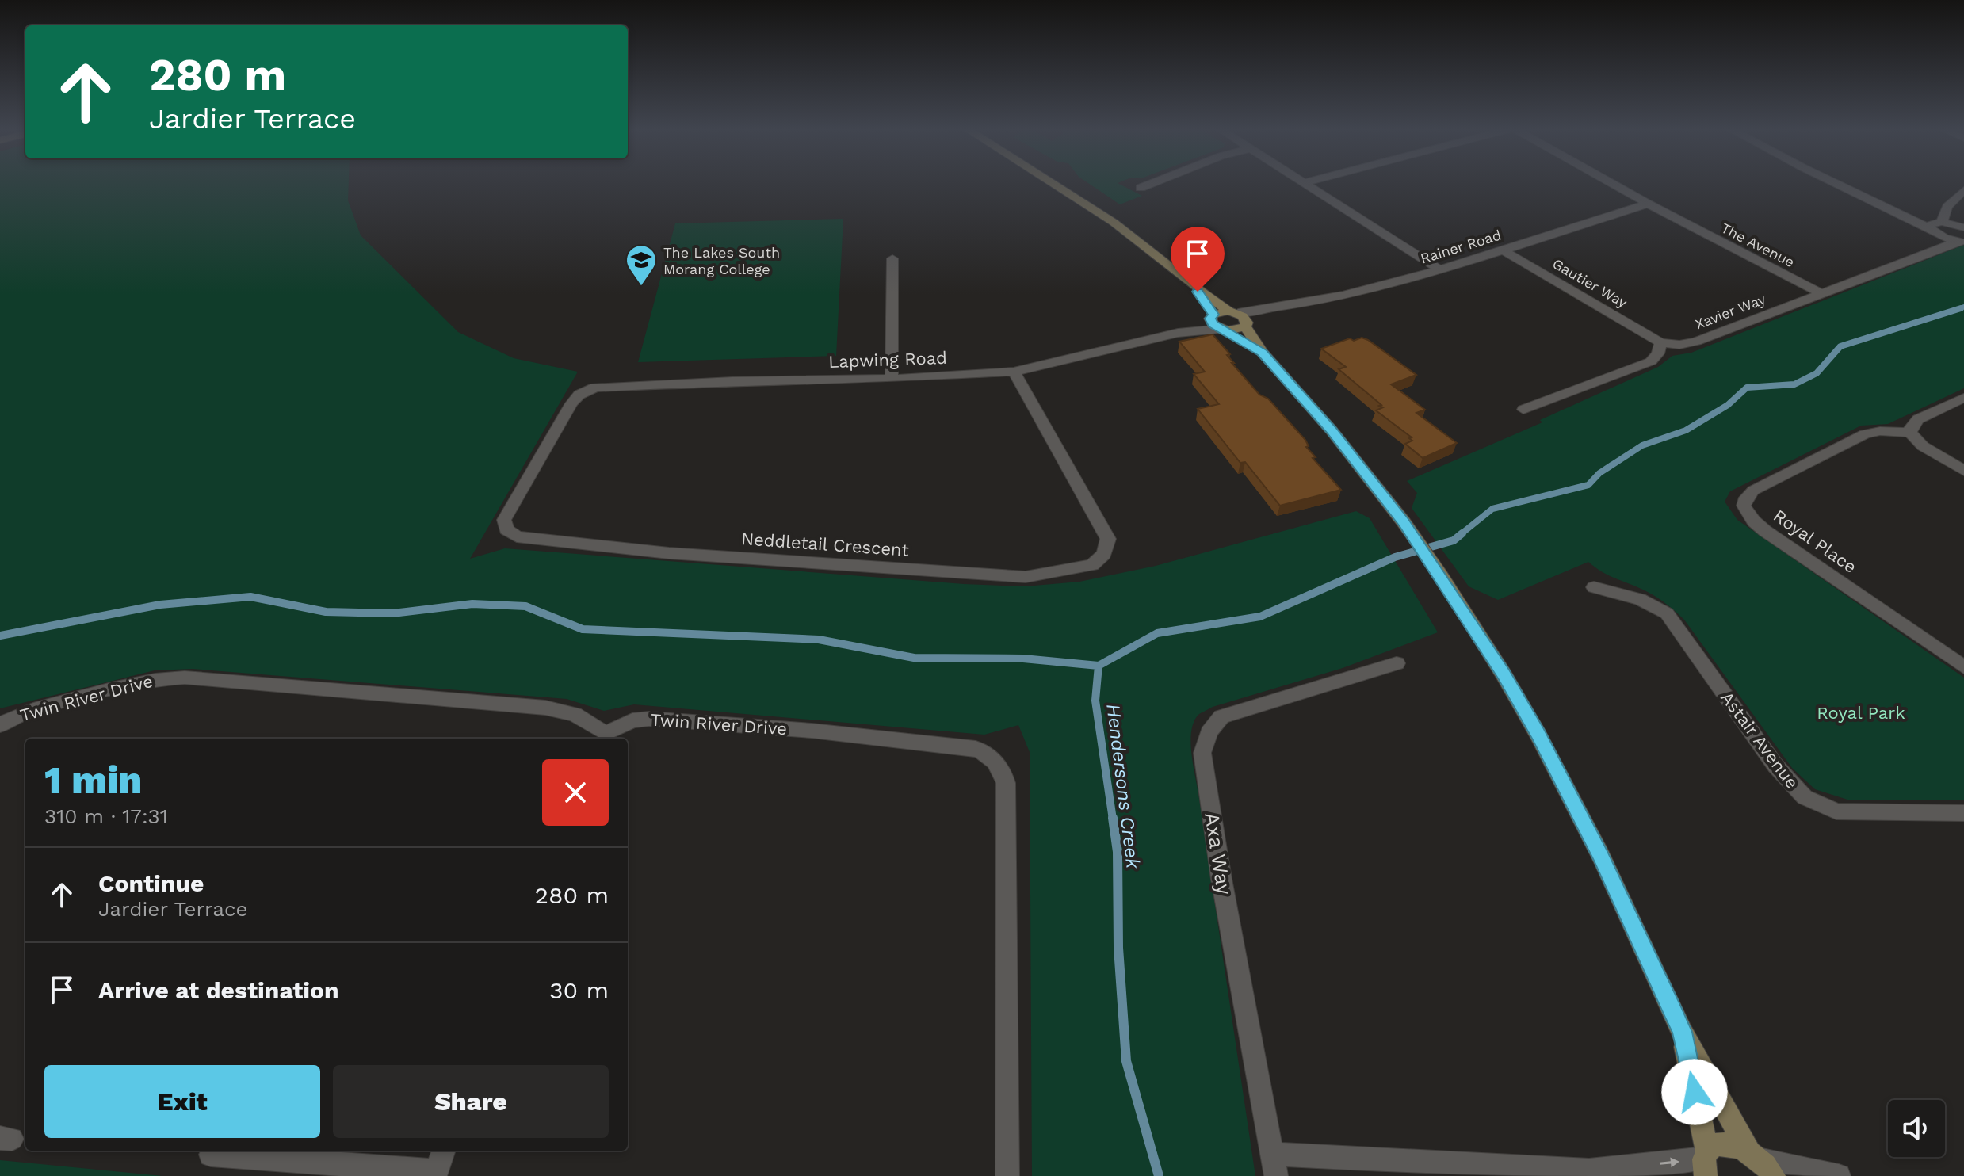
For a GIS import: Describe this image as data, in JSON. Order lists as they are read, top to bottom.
{
  "streets": {
    "street": [
      "The Avenue",
      "Rainer Road",
      "Gautier Way",
      "Xavier Way",
      "Lapwing Road",
      "Royal Place",
      "Neddletail Crescent",
      "Twin River Drive",
      "Astair Avenue",
      "Axa Way"
    ]
  },
  "crossings": [
    ["The Avenue", "Rainer Road"],
    ["The Avenue", "Xavier Way"],
    ["Rainer Road", "Gautier Way"],
    ["Gautier Way", "Xavier Way"],
    ["Lapwing Road", "Neddletail Crescent"]
  ],
  "water": ["Hendersons Creek"],
  "parks": ["Royal Park"],
  "places": {
    "school or university": ["The Lakes South Morang College"]
  },
  "page": {
    "turn": ["280 m", "Jardier Terrace"],
    "heading": ["1 min", "310 m · 17:31"],
    "list": [
      {
        "name": "Continue",
        "note": "Jardier Terrace",
        "value": "280 m"
      },
      {
        "name": "Arrive at destination",
        "value": "30 m"
      }
    ],
    "buttons": ["Exit", "Share"]
  }
}
